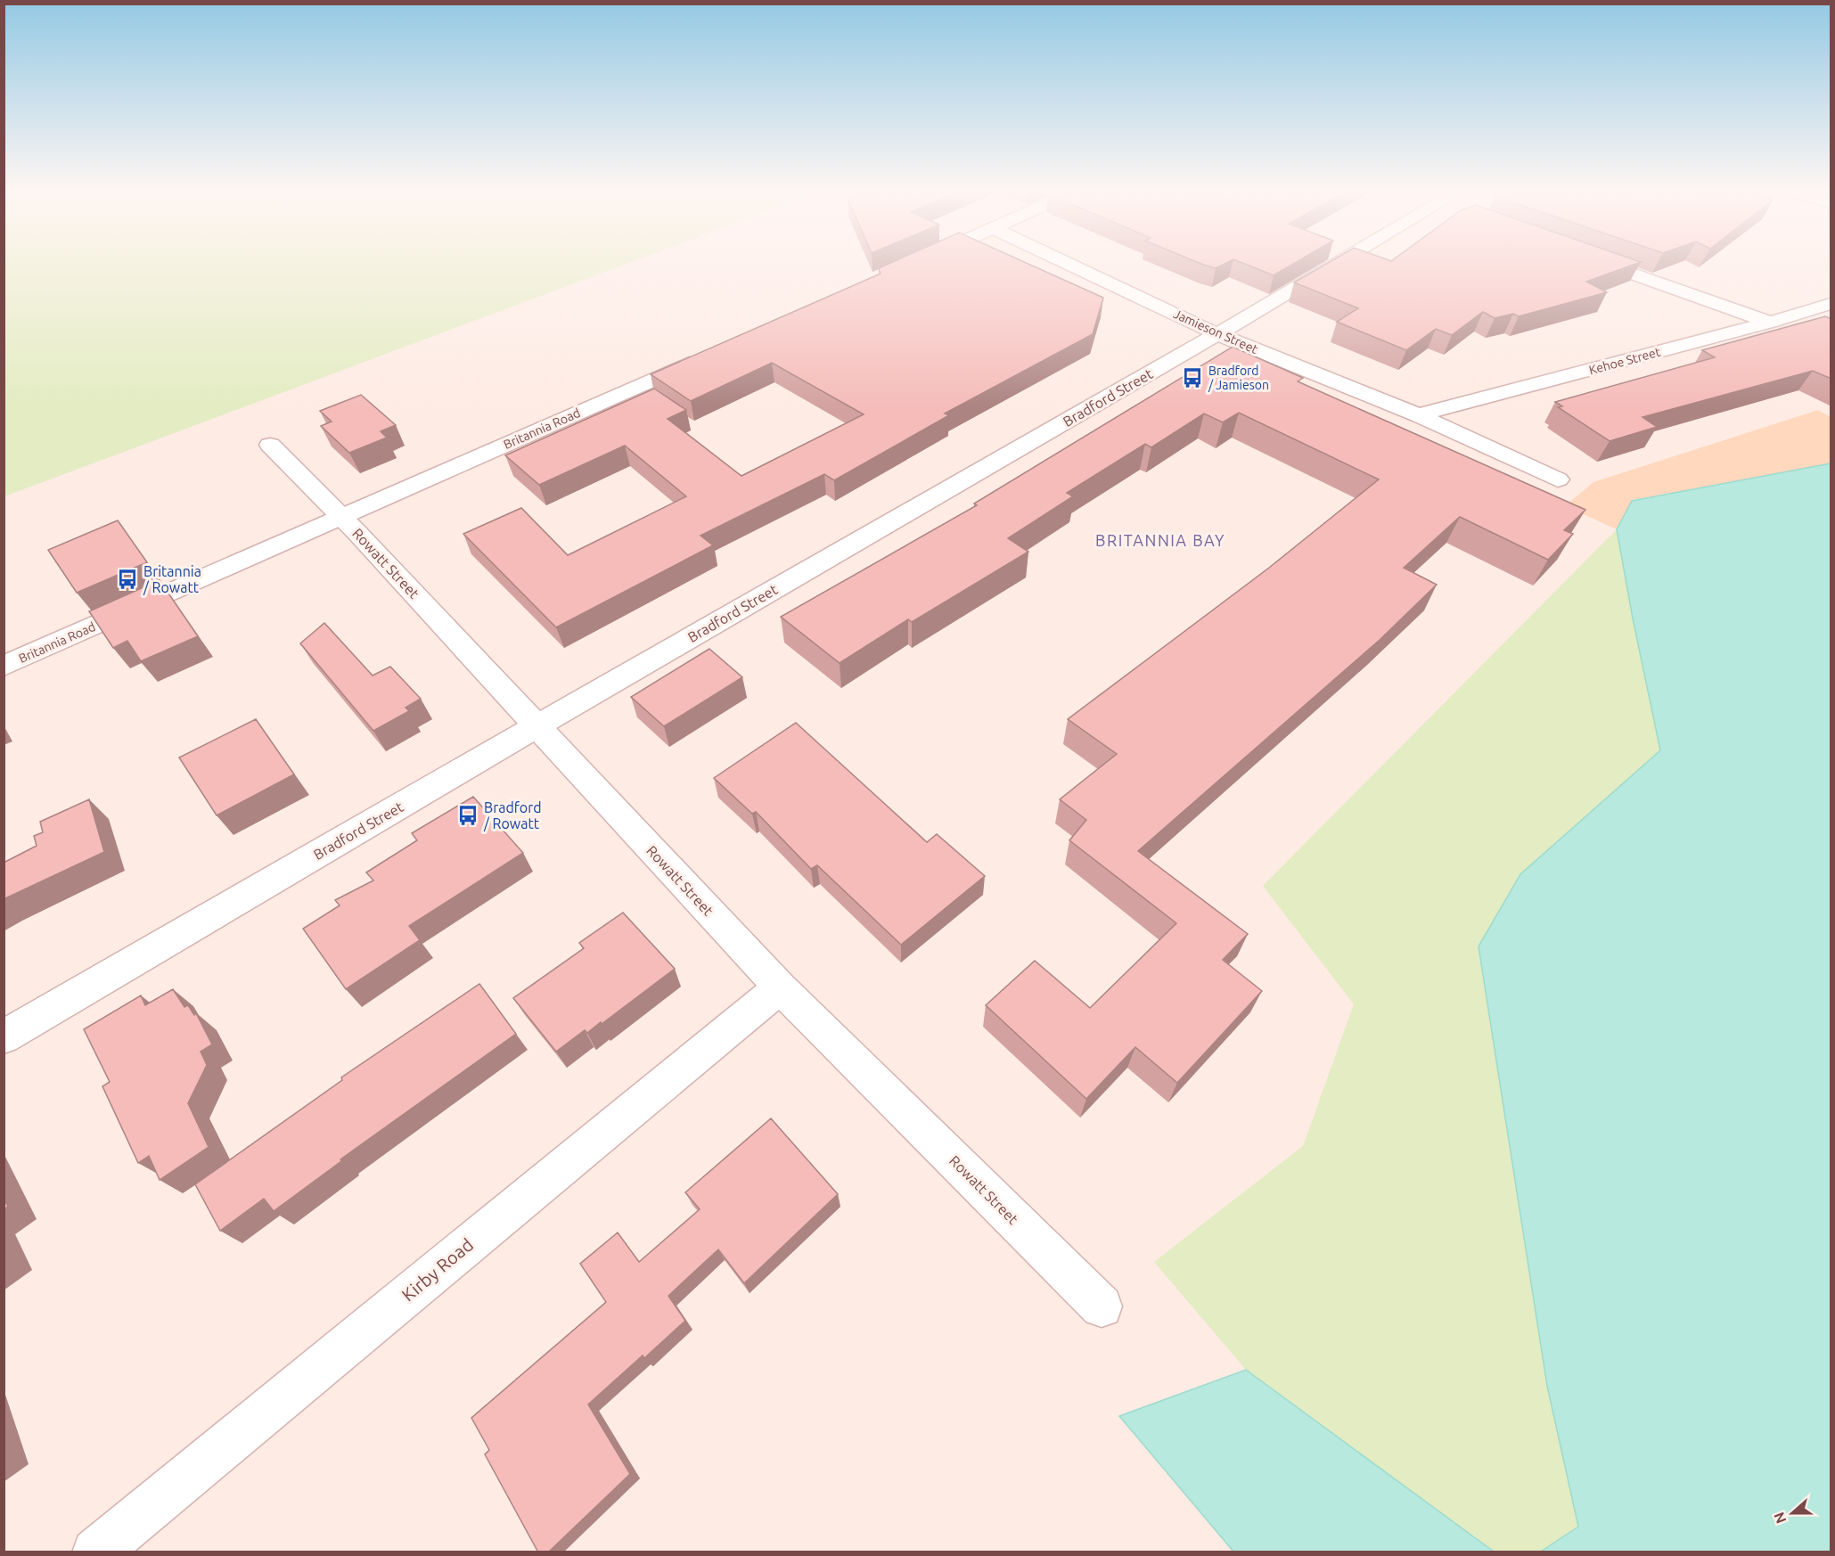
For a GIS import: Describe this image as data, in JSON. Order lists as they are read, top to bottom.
{
  "streets": {
    "street": [
      "Jamieson Street",
      "Kehoe Street",
      "Bradford Street",
      "Britannia Road",
      "Rowatt Street",
      "Kirby Road"
    ]
  },
  "crossings": [
    ["Jamieson Street", "Kehoe Street"],
    ["Jamieson Street", "Bradford Street"],
    ["Bradford Street", "Rowatt Street"],
    ["Britannia Road", "Rowatt Street"],
    ["Rowatt Street", "Kirby Road"]
  ],
  "districts": ["BRITANNIA BAY"],
  "places": {
    "bus stop": ["Bradford / Jamieson", "Britannia / Rowatt", "Bradford / Rowatt"]
  },
  "north": "left"
}
